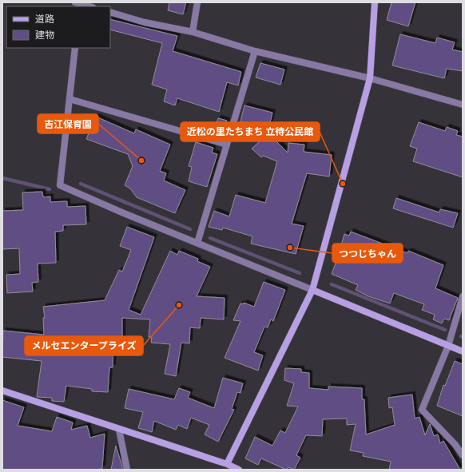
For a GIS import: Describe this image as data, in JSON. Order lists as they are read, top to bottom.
{
  "places": [
    "吉江保育園",
    "近松の里たちまち 立待公民館",
    "つつじちゃん",
    "メルセエンタープライズ"
  ],
  "legend": ["道路", "建物"]
}
